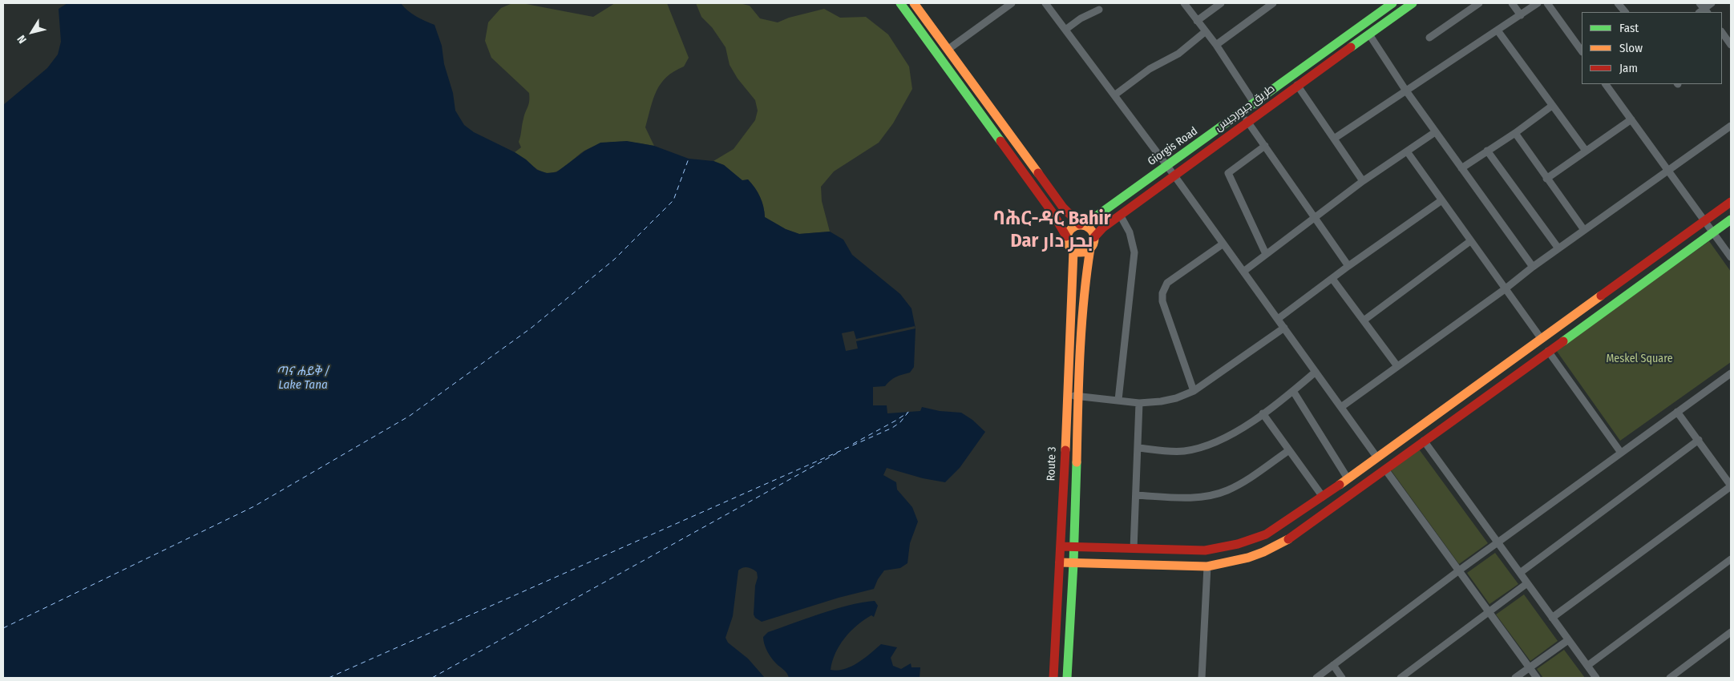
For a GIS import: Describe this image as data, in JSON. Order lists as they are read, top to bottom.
{
  "streets": {
    "main road": ["طريق جيورجيس", "Giorgis Road", "Route 3"]
  },
  "crossings": [
    ["طريق جيورجيس", "Giorgis Road"],
    ["طريق جيورجيس", "Route 3"],
    ["Giorgis Road", "Route 3"]
  ],
  "districts": ["ባሕር-ዳር Bahir Dar بحر دار"],
  "water": ["ጣና ሐይቅ / Lake Tana"],
  "parks": ["Meskel Square"],
  "legend": ["Fast", "Slow", "Jam"],
  "north": "bottom left"
}
